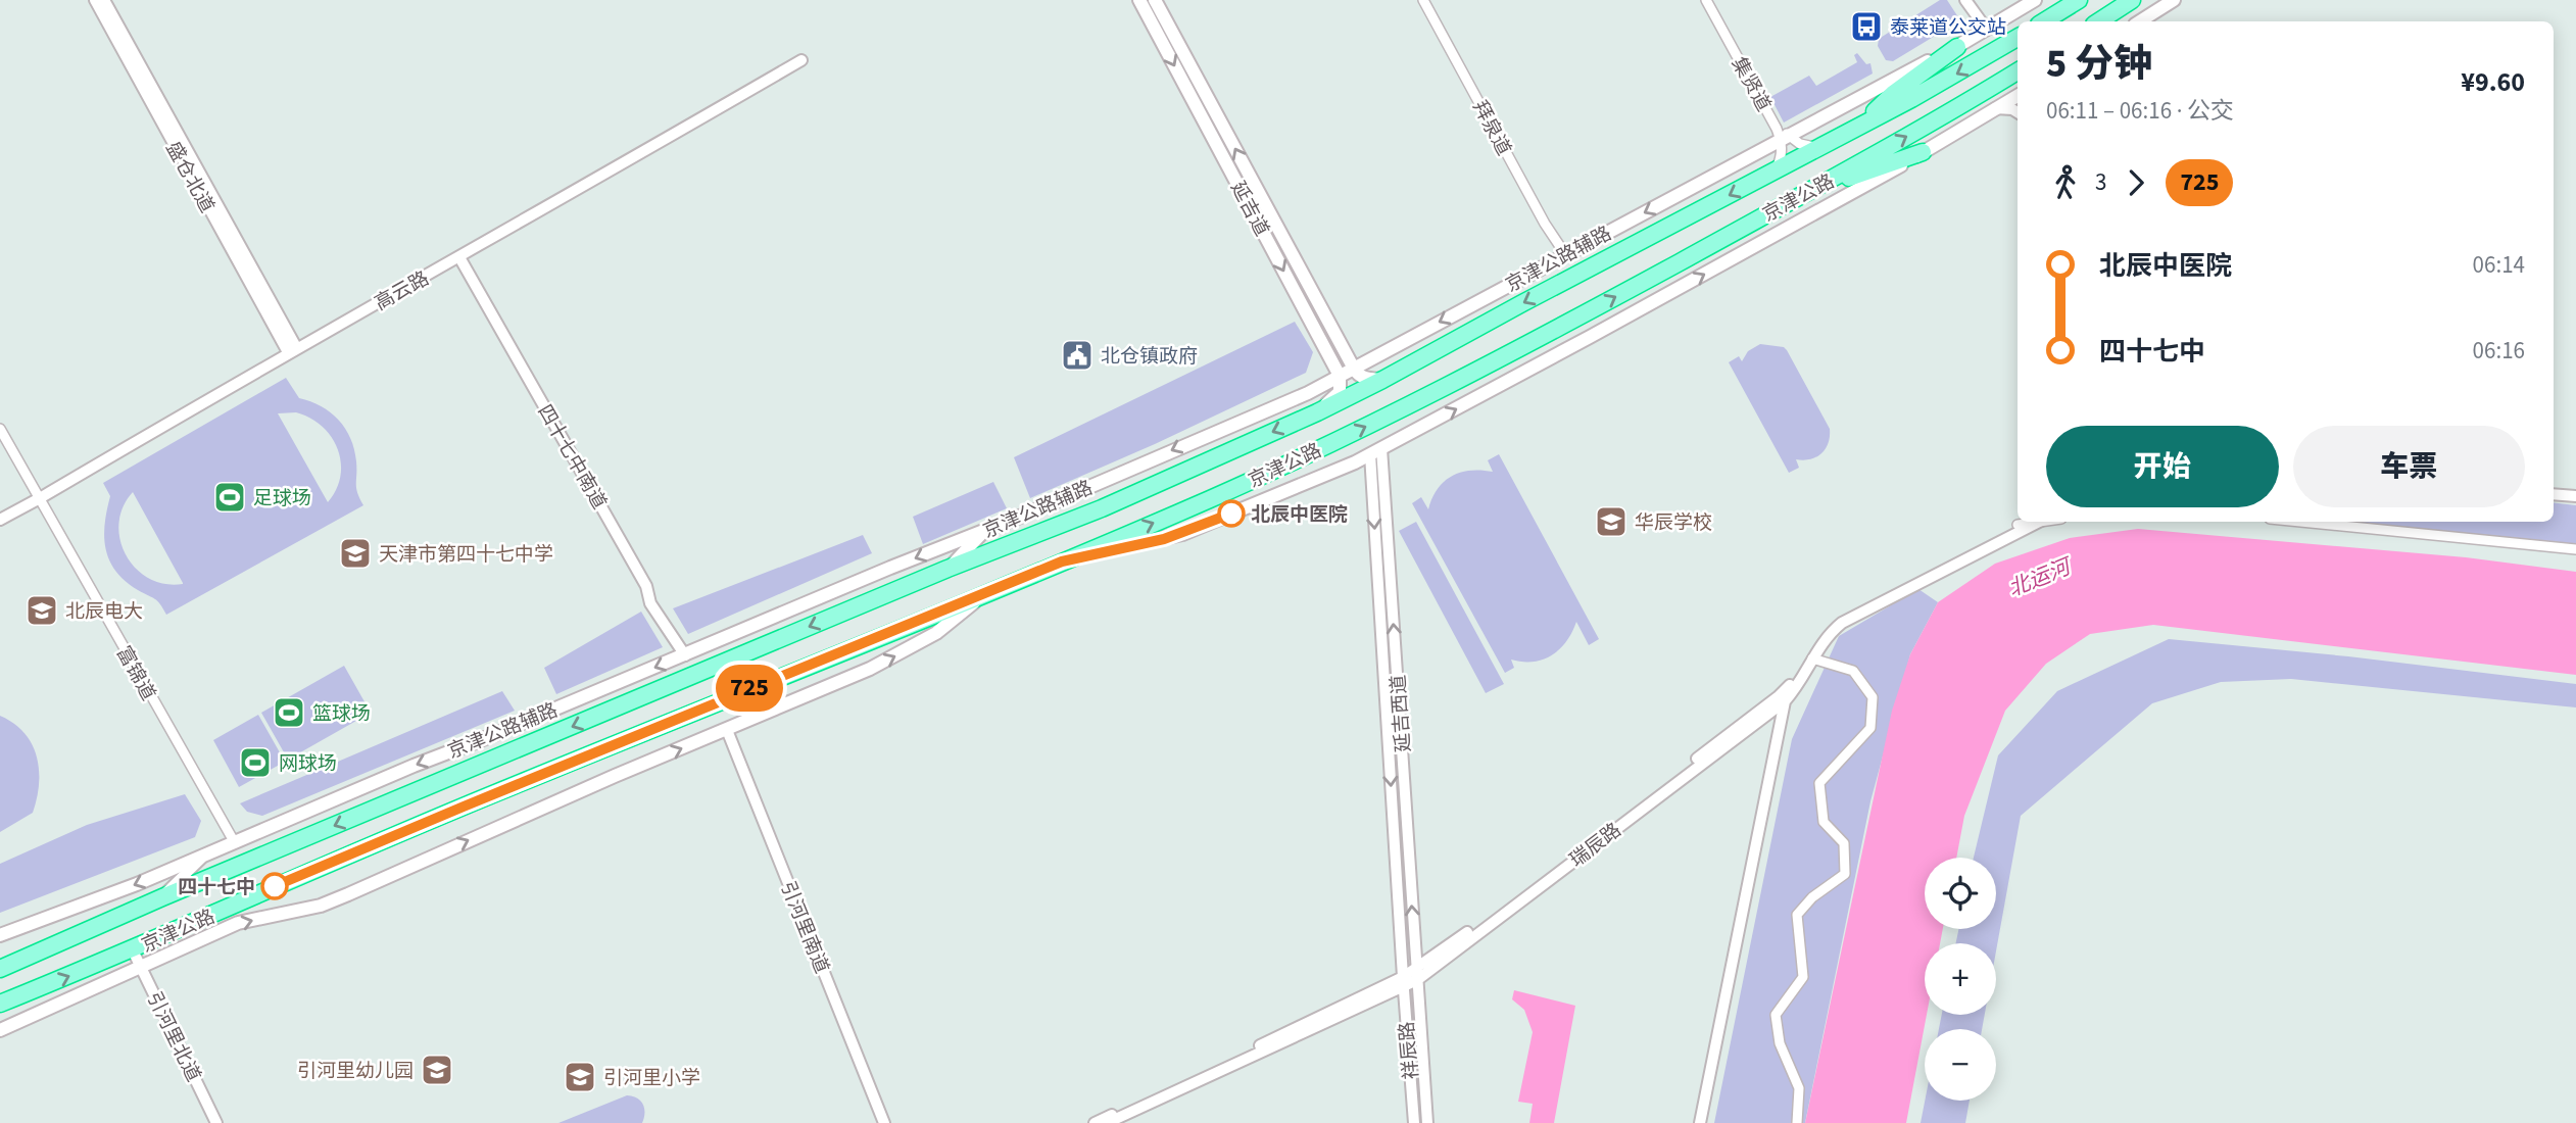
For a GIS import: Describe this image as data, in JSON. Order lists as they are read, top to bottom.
{
  "streets": {
    "highway": ["京津公路"],
    "main road": ["延吉道", "京津公路辅路"],
    "street": [
      "集贤道",
      "拜泉道",
      "盛仓北道",
      "高云路",
      "四十七中南道",
      "富锦道",
      "延吉西道",
      "瑞辰路",
      "引河里南道",
      "引河里北道",
      "祥辰路"
    ]
  },
  "crossings": [
    ["集贤道", "京津公路辅路"],
    ["拜泉道", "京津公路辅路"],
    ["盛仓北道", "高云路"],
    ["京津公路", "引河里北道"],
    ["延吉道", "京津公路辅路"],
    ["京津公路辅路", "四十七中南道"],
    ["京津公路辅路", "富锦道"],
    ["高云路", "四十七中南道"],
    ["高云路", "富锦道"],
    ["延吉西道", "瑞辰路"],
    ["延吉西道", "祥辰路"],
    ["瑞辰路", "祥辰路"]
  ],
  "water": ["北运河"],
  "places": {
    "bus stop": ["泰莱道公交站"],
    "public building": ["北仓镇政府"],
    "sports": ["足球场", "篮球场", "网球场"],
    "other": ["北辰中医院", "四十七中"],
    "school or university": [
      "华辰学校",
      "天津市第四十七中学",
      "北辰电大",
      "引河里幼儿园",
      "引河里小学"
    ]
  },
  "lines": ["bus line 725"],
  "page": {
    "on_map": "725",
    "heading": ["5 分钟", "06:11 – 06:16 · 公交", "¥9.60"],
    "legs": ["3", "725"],
    "list": [
      {
        "name": "北辰中医院",
        "value": "06:14"
      },
      {
        "name": "四十七中",
        "value": "06:16"
      }
    ],
    "buttons": ["开始", "车票"],
    "map_buttons": ["+", "−"]
  }
}
